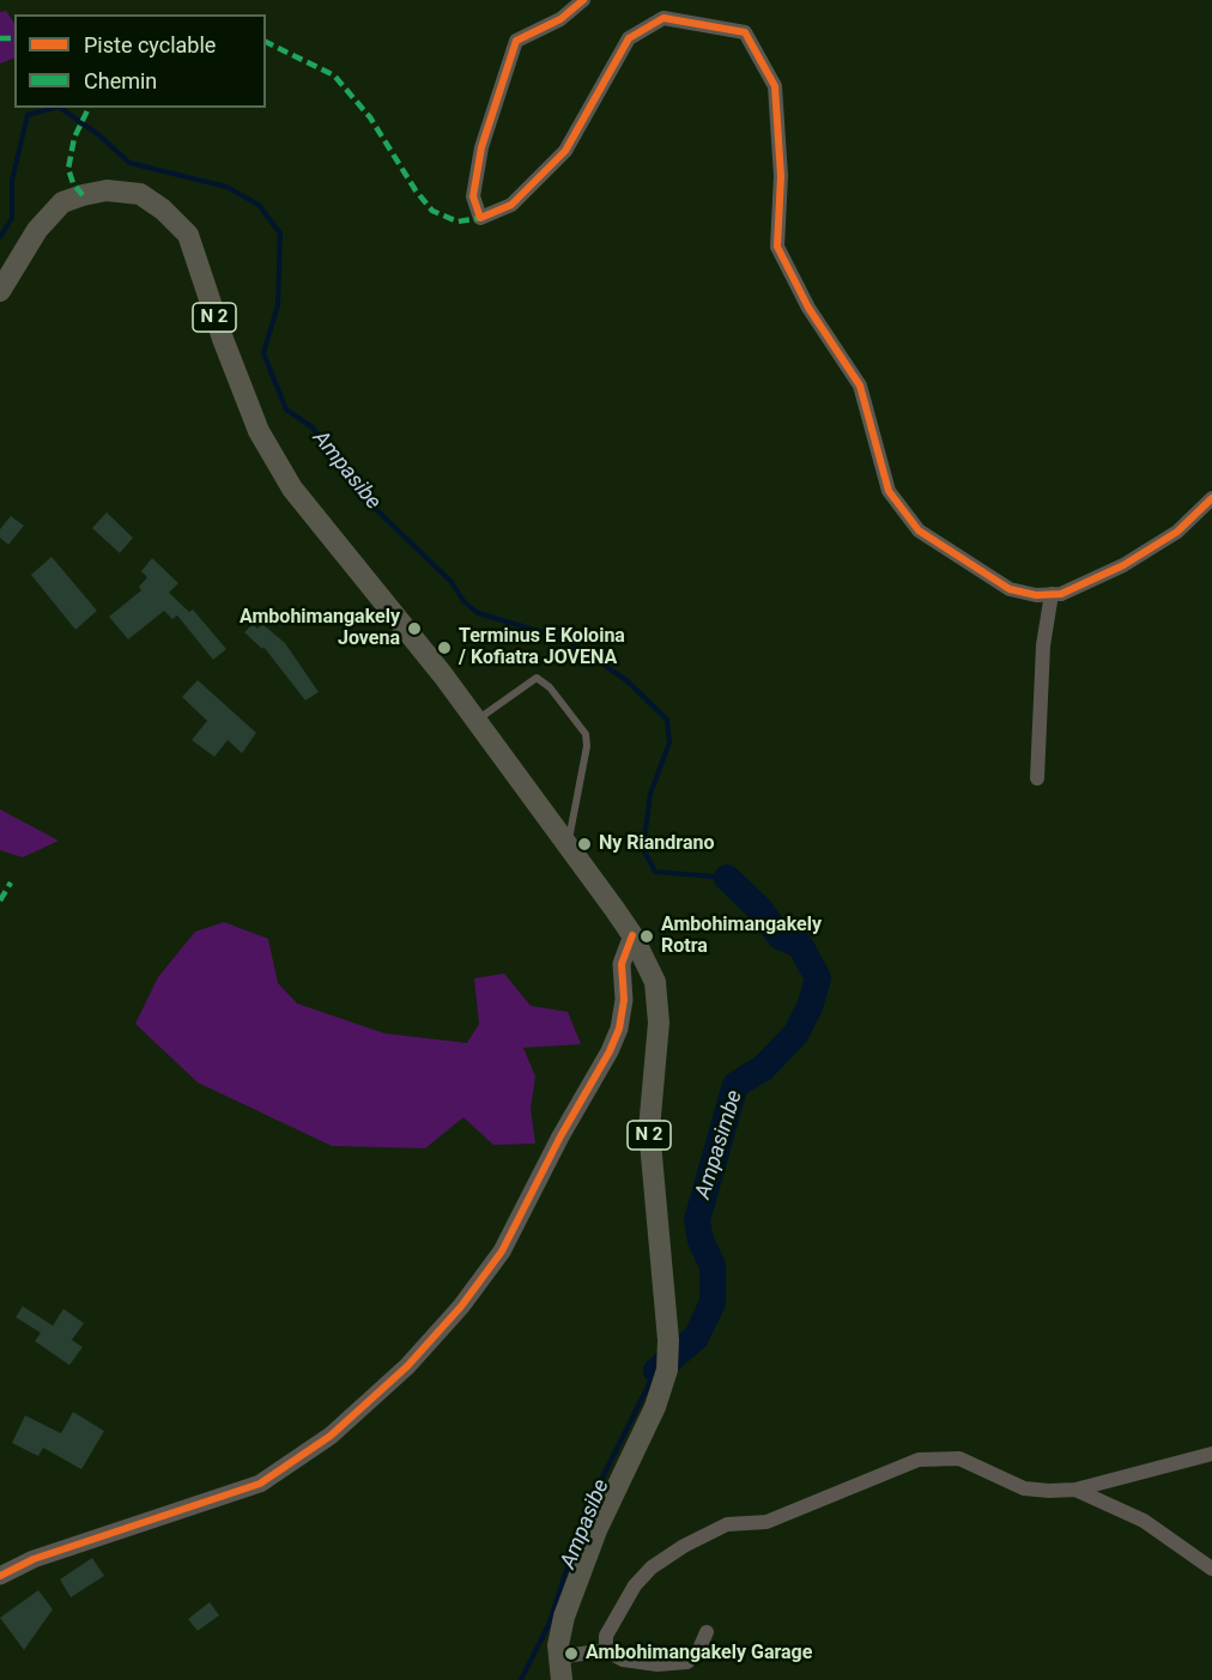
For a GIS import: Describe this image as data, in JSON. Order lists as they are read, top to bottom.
{
  "streets": {
    "main road": ["N 2"]
  },
  "water": ["Ampasibe", "Ampasimbe"],
  "places": [
    "Ambohimangakely Jovena",
    "Terminus E Koloina / Kofiatra JOVENA",
    "Ny Riandrano",
    "Ambohimangakely Rotra",
    "Ambohimangakely Garage"
  ],
  "legend": ["Piste cyclable", "Chemin"]
}
